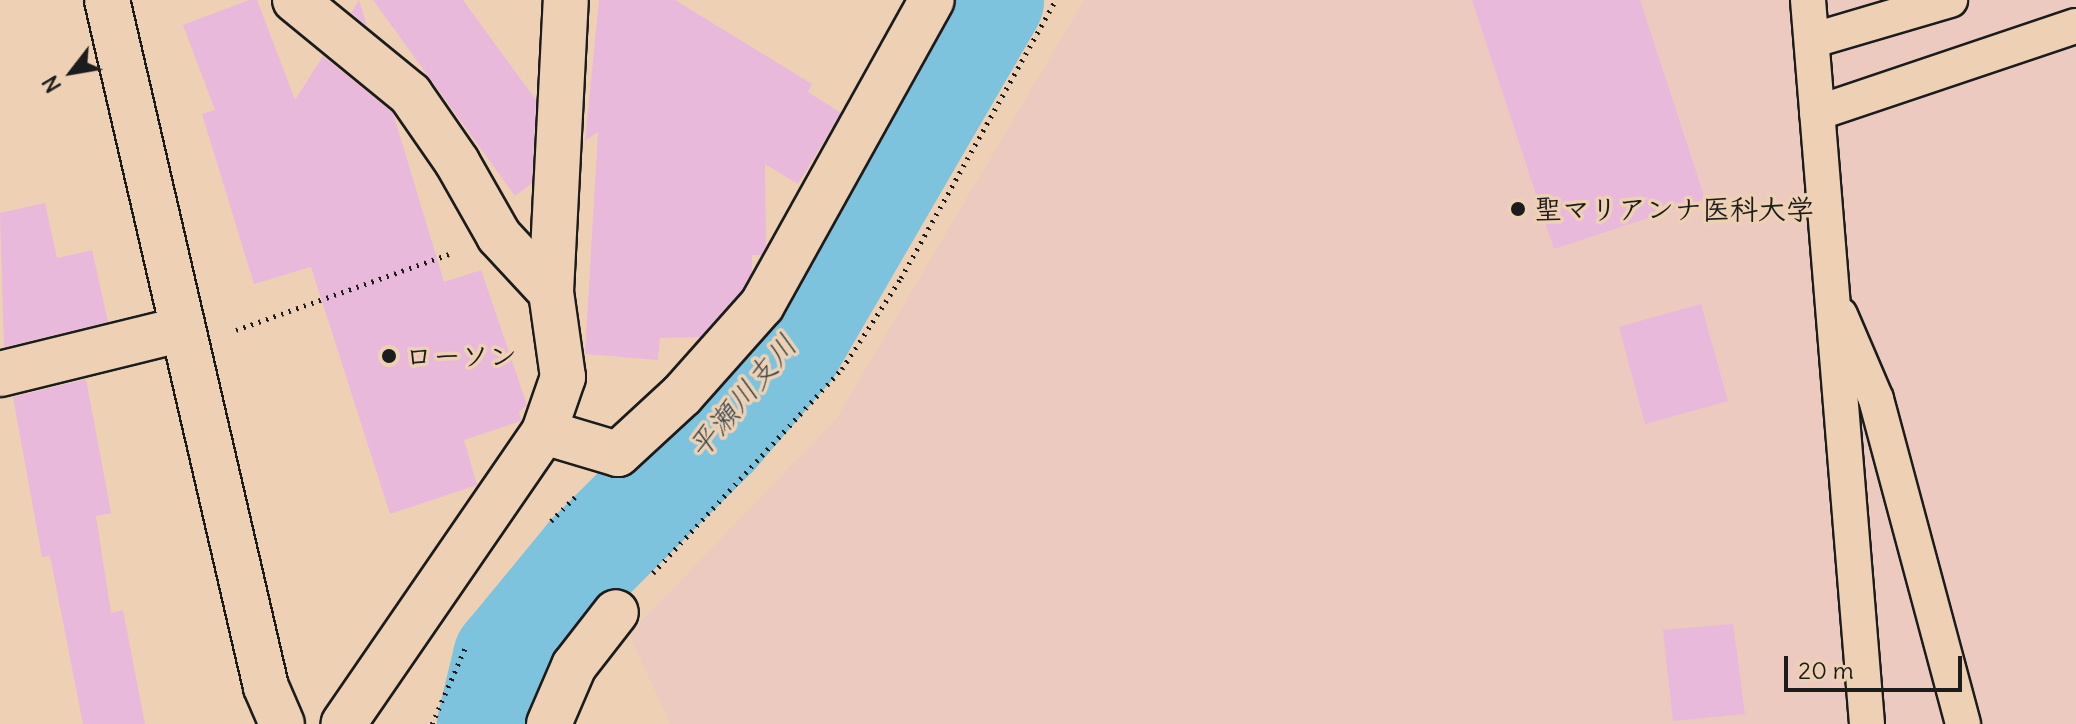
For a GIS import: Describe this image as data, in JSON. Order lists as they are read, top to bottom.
{
  "water": ["平瀬川支川"],
  "places": ["聖マリアンナ医科大学", "ローソン"],
  "scale_bar": "20 m",
  "north": "bottom left"
}
